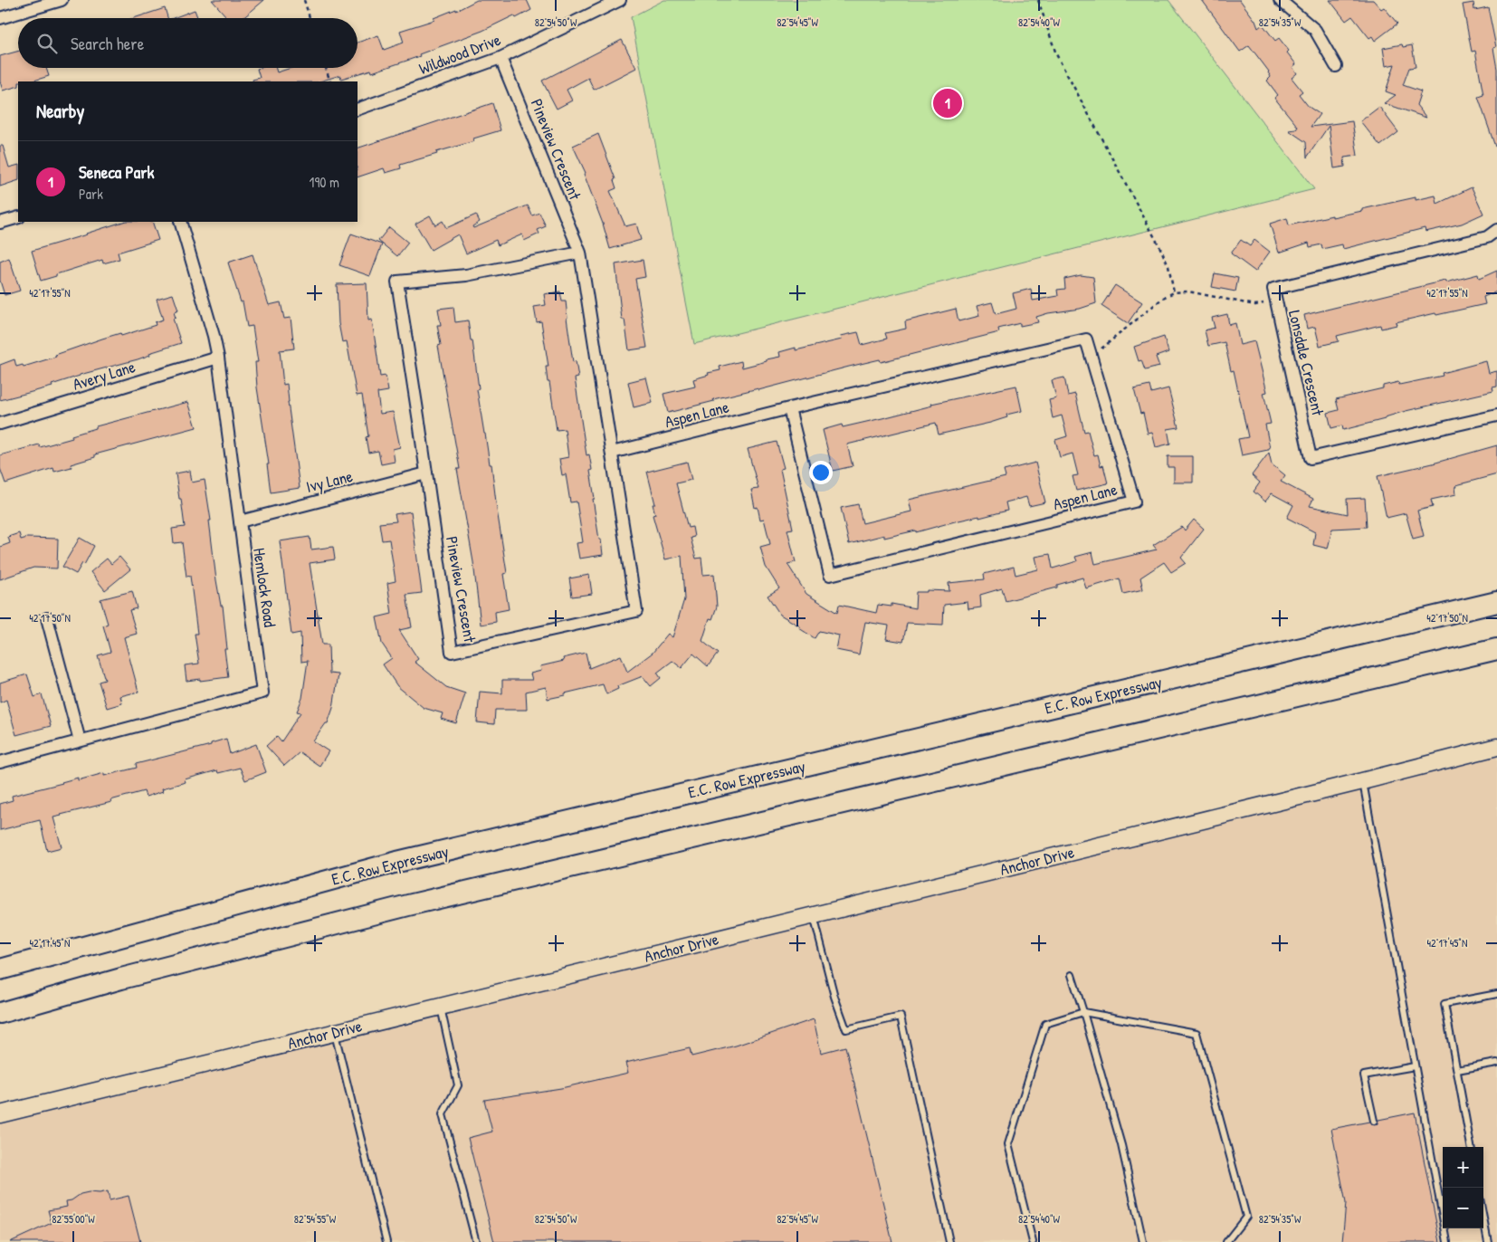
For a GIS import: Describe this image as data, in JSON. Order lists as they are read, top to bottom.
{
  "streets": {
    "highway": ["E.C. Row Expressway"],
    "street": [
      "Wildwood Drive",
      "Pineview Crescent",
      "Lonsdale Crescent",
      "Avery Lane",
      "Aspen Lane",
      "Ivy Lane",
      "Hemlock Road",
      "Anchor Drive"
    ]
  },
  "crossings": [
    ["Wildwood Drive", "Pineview Crescent"],
    ["Pineview Crescent", "Aspen Lane"],
    ["Pineview Crescent", "Ivy Lane"],
    ["Avery Lane", "Hemlock Road"],
    ["Ivy Lane", "Hemlock Road"]
  ],
  "page": {
    "search": "Search here",
    "heading": "Nearby",
    "pins": "1",
    "list": [
      {
        "mark": "1",
        "name": "Seneca Park",
        "note": "Park",
        "value": "190 m"
      }
    ],
    "map_buttons": ["+", "−"]
  },
  "coordinates": [
    "82°54'50\"W",
    "82°54'45\"W",
    "82°54'40\"W",
    "82°54'35\"W",
    "42°17'55\"N",
    "42°17'50\"N",
    "42°17'45\"N",
    "82°55'00\"W",
    "82°54'55\"W"
  ]
}
